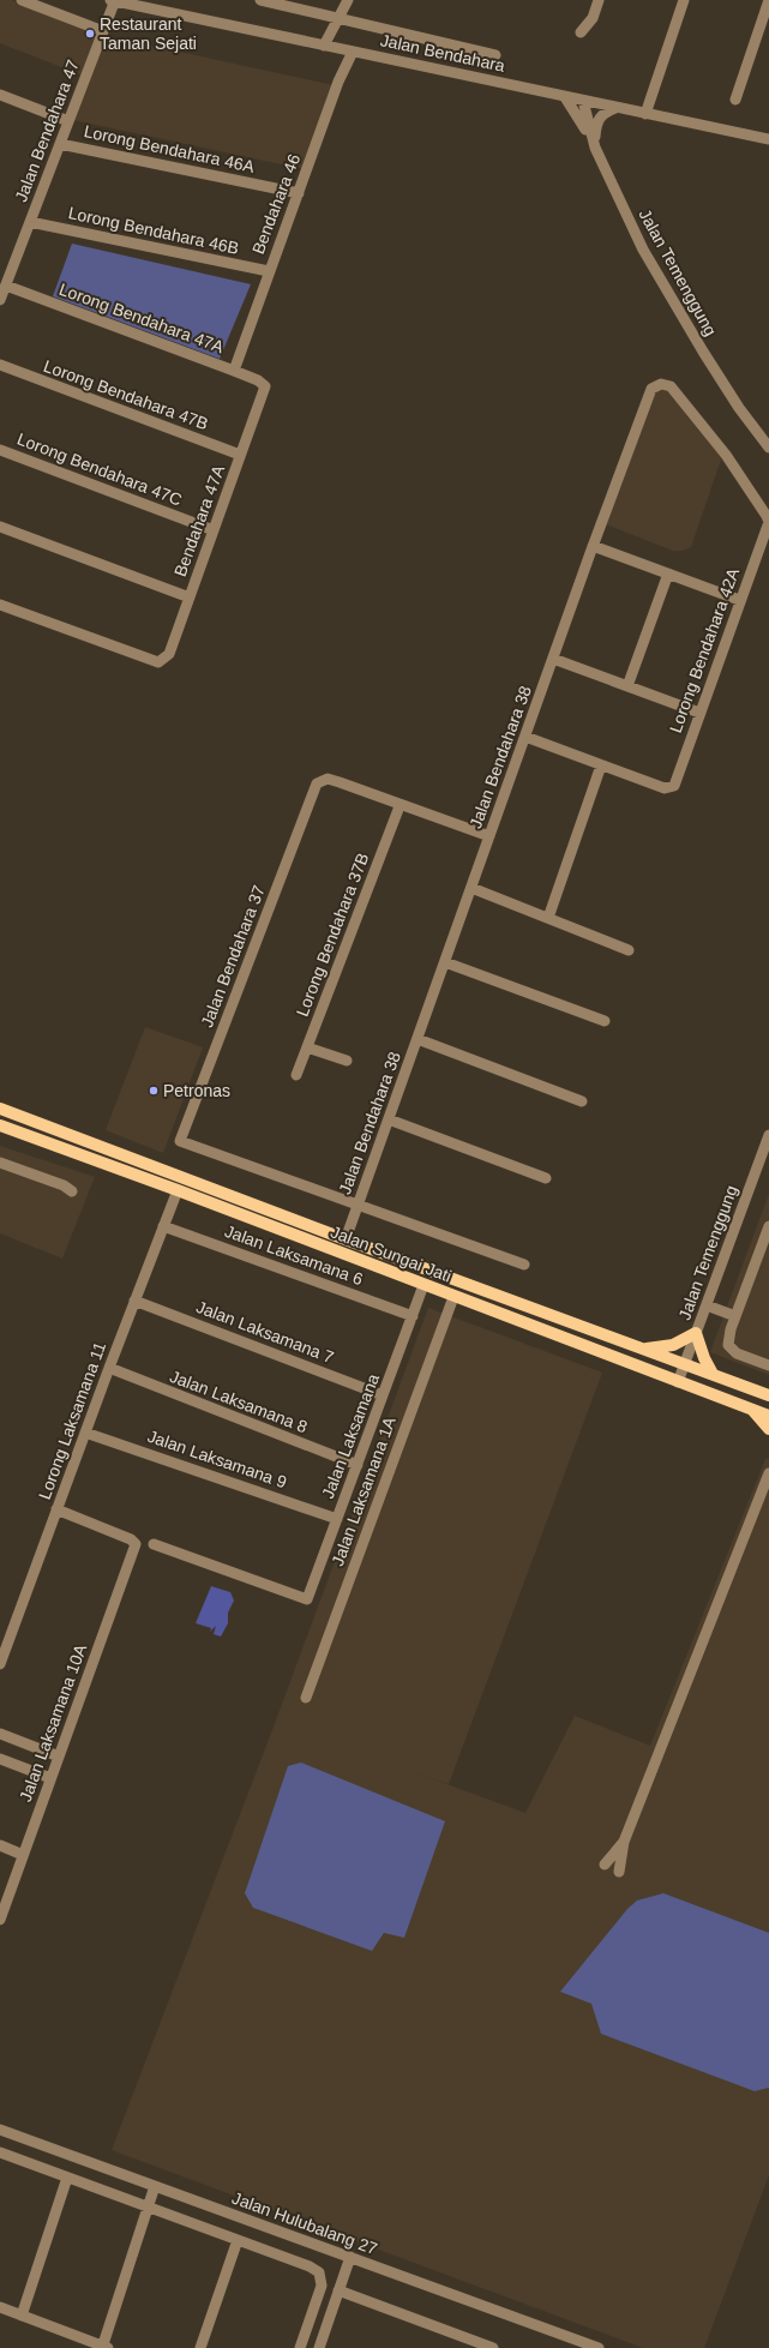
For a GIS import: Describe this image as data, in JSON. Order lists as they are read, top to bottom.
{
  "streets": {
    "main road": ["Jalan Sungai Jati"],
    "street": [
      "Jalan Bendahara",
      "Jalan Bendahara 47",
      "Lorong Bendahara 46A",
      "Bendahara 46",
      "Lorong Bendahara 46B",
      "Jalan Temenggung",
      "Lorong Bendahara 47A",
      "Lorong Bendahara 47B",
      "Lorong Bendahara 47C",
      "Bendahara 47A",
      "Lorong Bendahara 42A",
      "Jalan Bendahara 38",
      "Lorong Bendahara 37B",
      "Jalan Bendahara 37",
      "Jalan Laksamana 6",
      "Jalan Laksamana 7",
      "Jalan Laksamana 8",
      "Lorong Laksamana 11",
      "Jalan Laksamana",
      "Jalan Laksamana 9",
      "Jalan Laksamana 1A",
      "Jalan Laksamana 10A",
      "Jalan Hulubalang 27"
    ]
  },
  "crossings": [
    ["Jalan Bendahara", "Jalan Bendahara 47"],
    ["Jalan Bendahara", "Bendahara 46"],
    ["Jalan Bendahara", "Jalan Temenggung"],
    ["Jalan Bendahara 47", "Lorong Bendahara 46A"],
    ["Jalan Bendahara 47", "Lorong Bendahara 46B"],
    ["Jalan Bendahara 47", "Lorong Bendahara 47A"],
    ["Lorong Bendahara 46A", "Bendahara 46"],
    ["Bendahara 46", "Lorong Bendahara 46B"],
    ["Bendahara 46", "Lorong Bendahara 47A"],
    ["Jalan Temenggung", "Jalan Sungai Jati"],
    ["Lorong Bendahara 47A", "Bendahara 47A"],
    ["Lorong Bendahara 47B", "Bendahara 47A"],
    ["Lorong Bendahara 47C", "Bendahara 47A"],
    ["Lorong Bendahara 42A", "Jalan Bendahara 38"],
    ["Jalan Bendahara 38", "Jalan Bendahara 37"],
    ["Jalan Bendahara 38", "Jalan Sungai Jati"],
    ["Lorong Bendahara 37B", "Jalan Bendahara 37"],
    ["Jalan Sungai Jati", "Lorong Laksamana 11"],
    ["Jalan Sungai Jati", "Jalan Laksamana"],
    ["Jalan Sungai Jati", "Jalan Laksamana 1A"],
    ["Jalan Laksamana 6", "Lorong Laksamana 11"],
    ["Jalan Laksamana 6", "Jalan Laksamana"],
    ["Jalan Laksamana 7", "Lorong Laksamana 11"],
    ["Jalan Laksamana 7", "Jalan Laksamana"],
    ["Jalan Laksamana 8", "Lorong Laksamana 11"],
    ["Jalan Laksamana 8", "Jalan Laksamana"],
    ["Lorong Laksamana 11", "Jalan Laksamana 9"],
    ["Lorong Laksamana 11", "Jalan Laksamana 10A"],
    ["Jalan Laksamana", "Jalan Laksamana 9"]
  ],
  "places": ["Restaurant Taman Sejati", "Petronas"]
}
